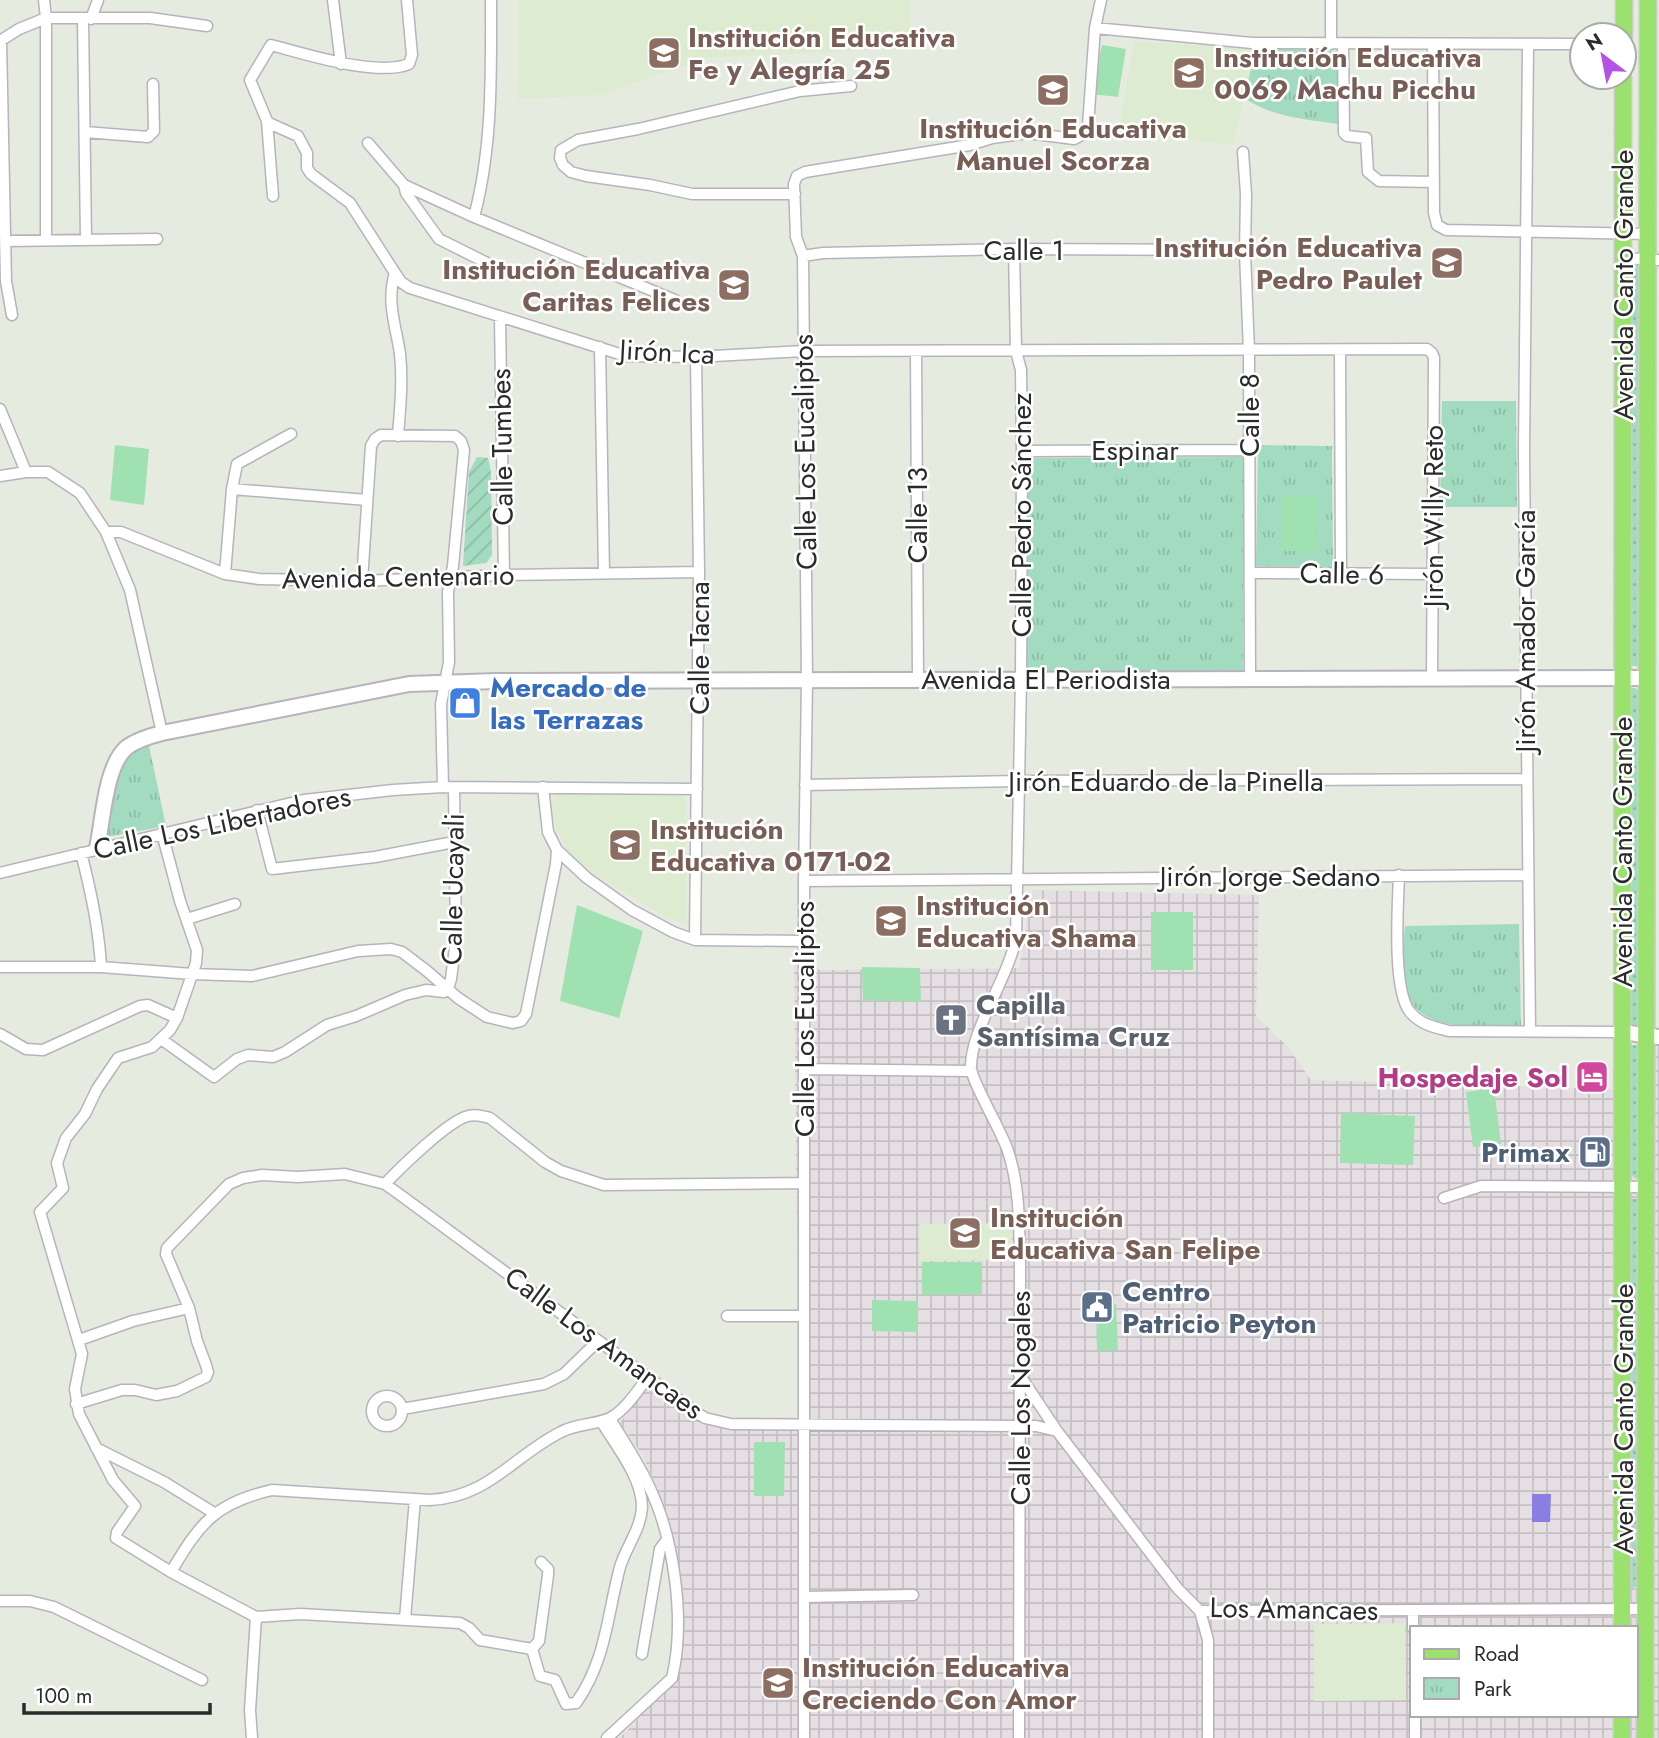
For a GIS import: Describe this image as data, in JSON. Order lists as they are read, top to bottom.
{
  "streets": {
    "main road": ["Avenida Canto Grande"],
    "street": [
      "Calle 1",
      "Jirón Ica",
      "Calle 8",
      "Calle Tumbes",
      "Espinar",
      "Calle Los Eucaliptos",
      "Calle 13",
      "Calle Pedro Sánchez",
      "Jirón Willy Reto",
      "Calle 6",
      "Avenida Centenario",
      "Jirón Amador García",
      "Calle Tacna",
      "Avenida El Periodista",
      "Jirón Eduardo de la Pinella",
      "Calle Los Libertadores",
      "Jirón Jorge Sedano",
      "Calle Ucayali",
      "Calle Los Amancaes",
      "Calle Los Nogales",
      "Los Amancaes"
    ]
  },
  "crossings": [
    ["Calle 1", "Calle 8"],
    ["Calle 1", "Calle Los Eucaliptos"],
    ["Calle 1", "Calle Pedro Sánchez"],
    ["Avenida Canto Grande", "Avenida El Periodista"],
    ["Avenida Canto Grande", "Los Amancaes"],
    ["Jirón Ica", "Calle 8"],
    ["Jirón Ica", "Calle Tumbes"],
    ["Jirón Ica", "Calle Los Eucaliptos"],
    ["Jirón Ica", "Calle 13"],
    ["Jirón Ica", "Calle Pedro Sánchez"],
    ["Jirón Ica", "Jirón Willy Reto"],
    ["Jirón Ica", "Calle Tacna"],
    ["Calle 8", "Espinar"],
    ["Calle 8", "Calle 6"],
    ["Calle 8", "Avenida El Periodista"],
    ["Calle Tumbes", "Avenida Centenario"],
    ["Espinar", "Calle Pedro Sánchez"],
    ["Calle Los Eucaliptos", "Avenida El Periodista"],
    ["Calle Los Eucaliptos", "Jirón Eduardo de la Pinella"],
    ["Calle Los Eucaliptos", "Jirón Jorge Sedano"],
    ["Calle Los Eucaliptos", "Calle Los Amancaes"],
    ["Calle 13", "Avenida El Periodista"],
    ["Calle Pedro Sánchez", "Avenida El Periodista"],
    ["Calle Pedro Sánchez", "Jirón Eduardo de la Pinella"],
    ["Jirón Willy Reto", "Calle 6"],
    ["Jirón Willy Reto", "Avenida El Periodista"],
    ["Avenida Centenario", "Calle Tacna"],
    ["Avenida Centenario", "Calle Ucayali"],
    ["Jirón Amador García", "Avenida El Periodista"],
    ["Jirón Amador García", "Jirón Eduardo de la Pinella"],
    ["Jirón Amador García", "Jirón Jorge Sedano"],
    ["Calle Tacna", "Avenida El Periodista"],
    ["Calle Tacna", "Calle Los Libertadores"],
    ["Avenida El Periodista", "Calle Los Libertadores"],
    ["Avenida El Periodista", "Calle Ucayali"],
    ["Calle Los Libertadores", "Calle Ucayali"],
    ["Calle Los Amancaes", "Calle Los Nogales"],
    ["Calle Los Amancaes", "Los Amancaes"],
    ["Calle Los Nogales", "Los Amancaes"]
  ],
  "places": {
    "school or university": [
      "Institución Educativa Fe y Alegría 25",
      "Institución Educativa 0069 Machu Picchu",
      "Institución Educativa Manuel Scorza",
      "Institución Educativa Pedro Paulet",
      "Institución Educativa Caritas Felices",
      "Institución Educativa 0171-02",
      "Institución Educativa Shama",
      "Institución Educativa San Felipe",
      "Institución Educativa Creciendo Con Amor"
    ],
    "shop": ["Mercado de las Terrazas"],
    "church": ["Capilla Santísima Cruz"],
    "hotel": ["Hospedaje Sol"],
    "fuel station": ["Primax"],
    "public building": ["Centro Patricio Peyton"]
  },
  "legend": ["Road", "Park"],
  "scale_bar": "100 m",
  "north": "top left"
}
